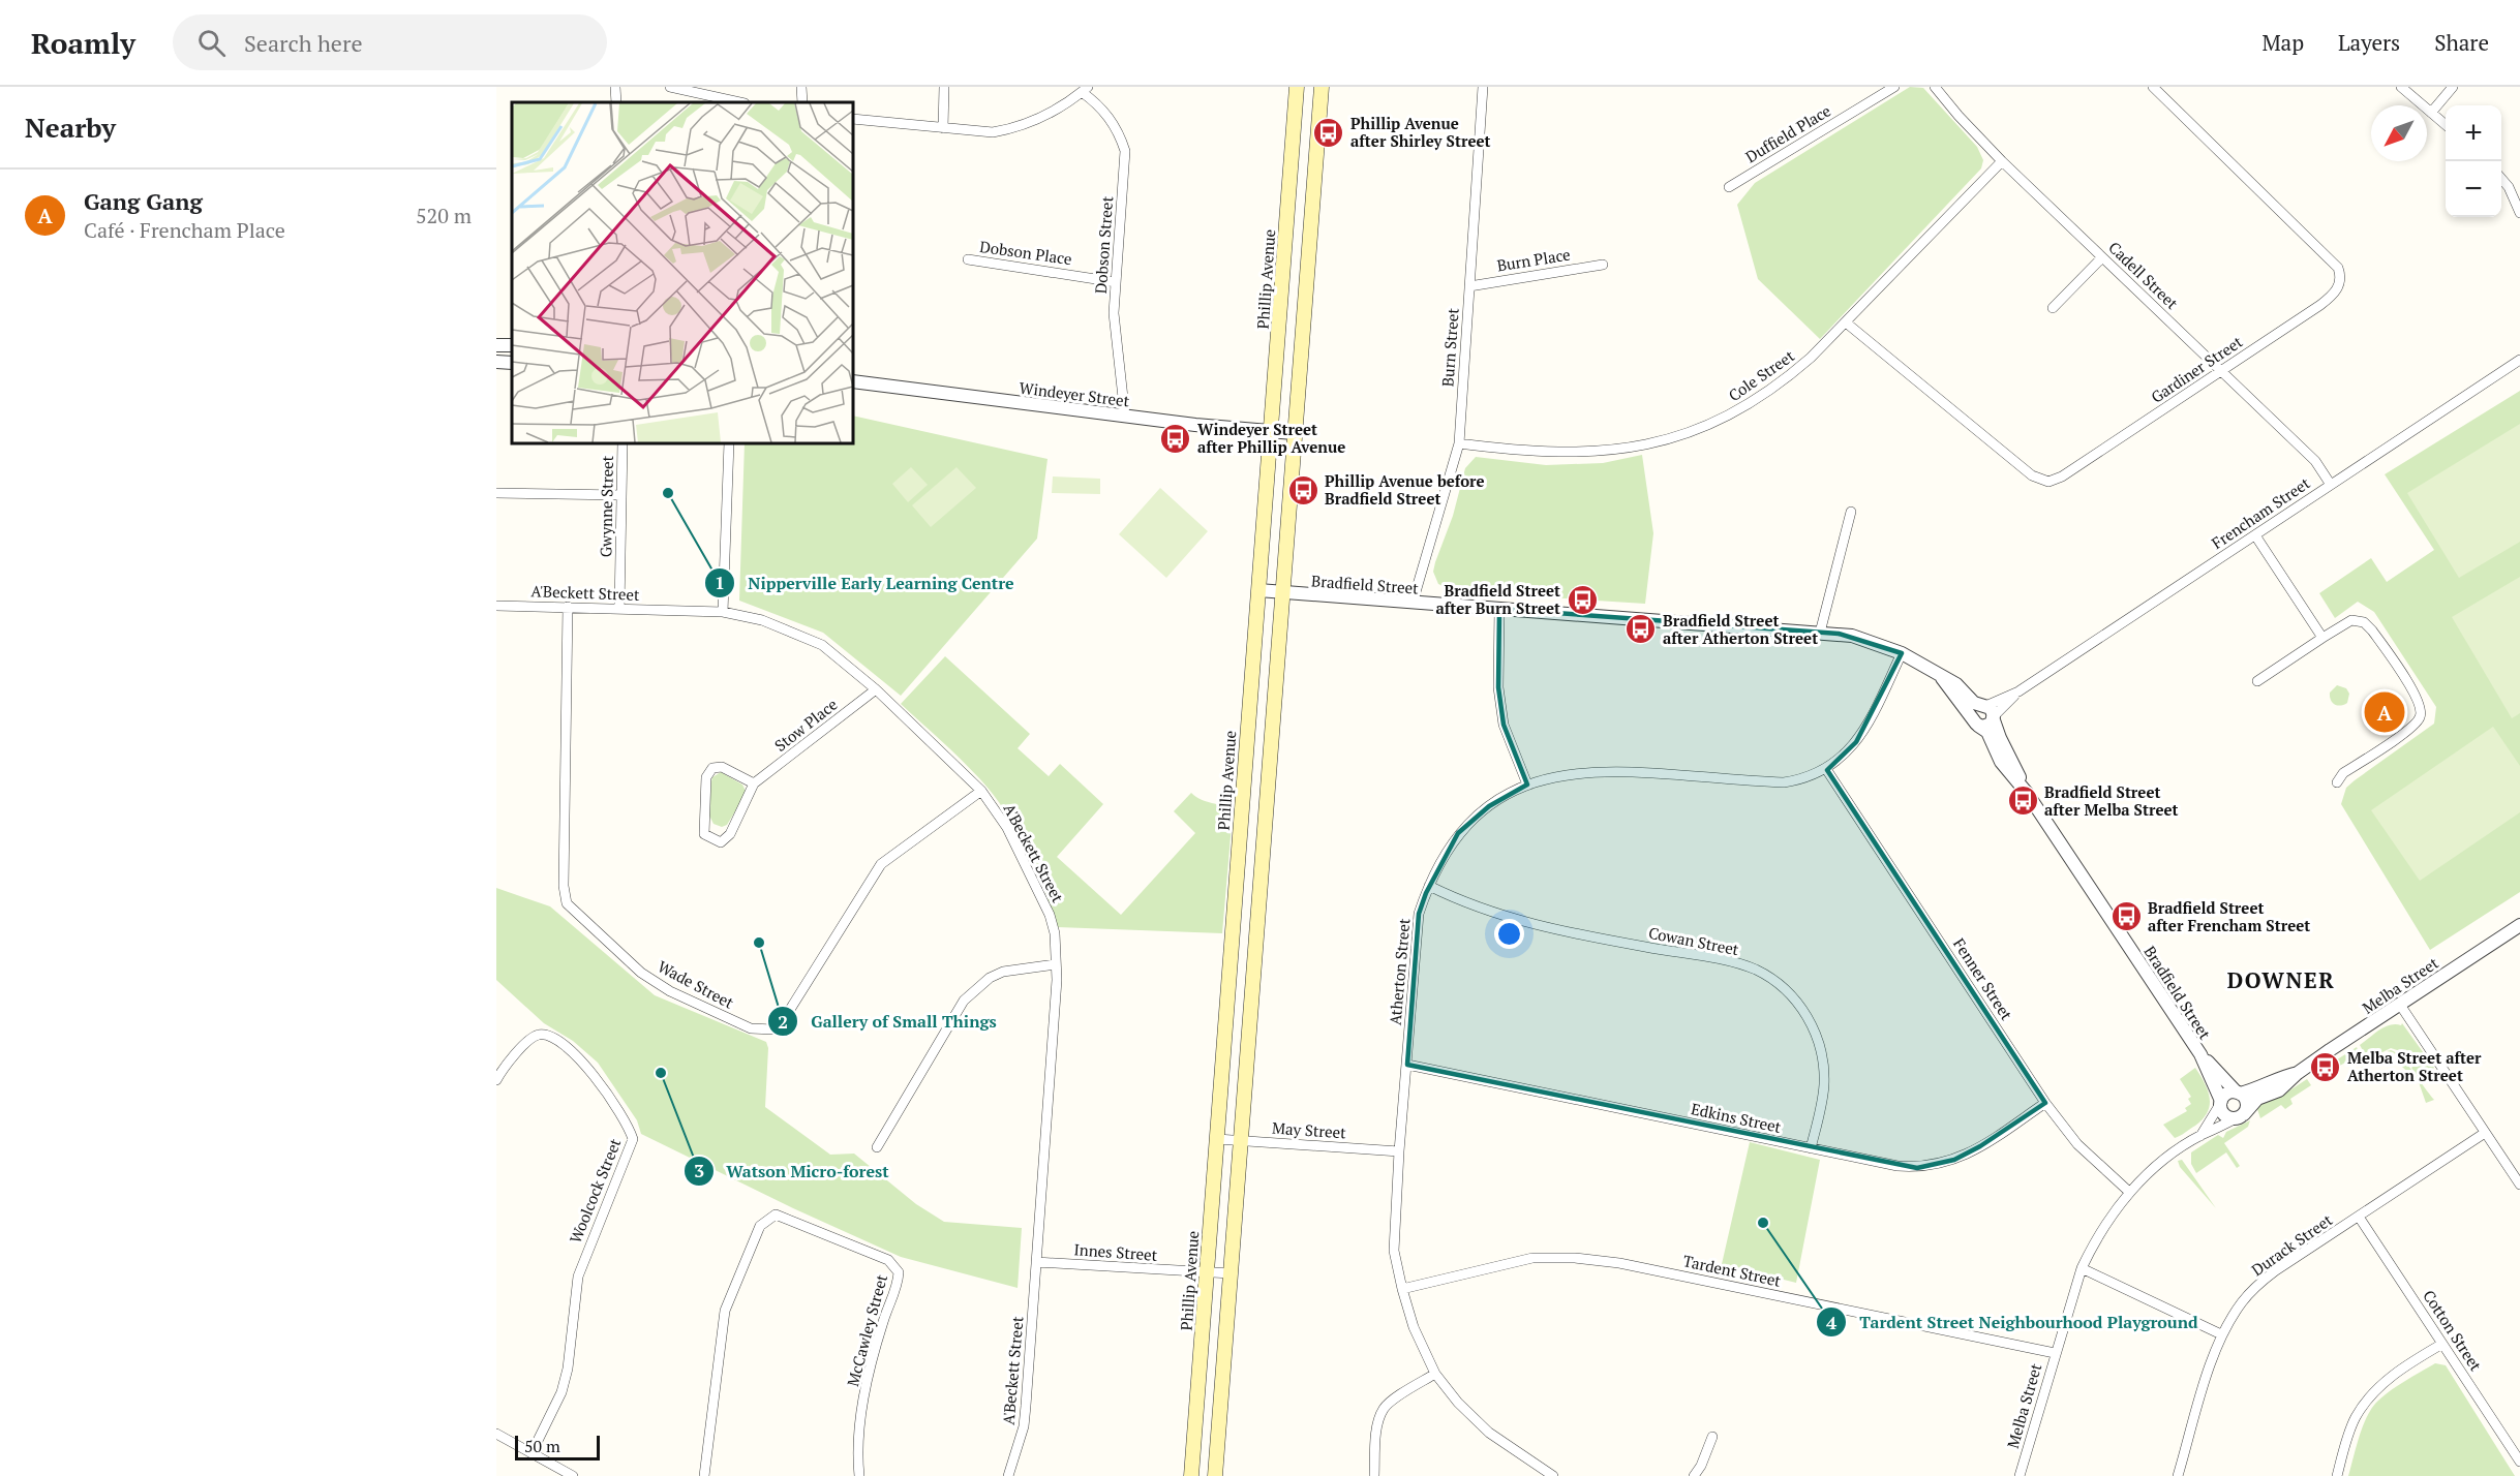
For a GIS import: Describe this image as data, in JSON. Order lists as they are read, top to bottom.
{
  "streets": {
    "main road": ["Phillip Avenue"],
    "street": [
      "Duffield Place",
      "Dobson Street",
      "Dobson Place",
      "Burn Place",
      "Cadell Street",
      "Burn Street",
      "Gardiner Street",
      "Cole Street",
      "Windeyer Street",
      "Gwynne Street",
      "Frencham Street",
      "Bradfield Street",
      "A'Beckett Street",
      "Stow Place",
      "Cowan Street",
      "Atherton Street",
      "Fenner Street",
      "Wade Street",
      "Melba Street",
      "Edkins Street",
      "May Street",
      "Woolcock Street",
      "Durack Street",
      "Innes Street",
      "Tardent Street",
      "McCawley Street",
      "Cotton Street"
    ]
  },
  "crossings": [
    ["Dobson Street", "Dobson Place"],
    ["Dobson Street", "Windeyer Street"],
    ["Burn Place", "Burn Street"],
    ["Cadell Street", "Gardiner Street"],
    ["Cadell Street", "Cole Street"],
    ["Cadell Street", "Frencham Street"],
    ["Phillip Avenue", "Windeyer Street"],
    ["Phillip Avenue", "Bradfield Street"],
    ["Phillip Avenue", "May Street"],
    ["Phillip Avenue", "Innes Street"],
    ["Burn Street", "Cole Street"],
    ["Burn Street", "Bradfield Street"],
    ["Gardiner Street", "Cole Street"],
    ["Gwynne Street", "A'Beckett Street"],
    ["Frencham Street", "Bradfield Street"],
    ["Bradfield Street", "Atherton Street"],
    ["Bradfield Street", "Melba Street"],
    ["A'Beckett Street", "Stow Place"],
    ["A'Beckett Street", "Wade Street"],
    ["A'Beckett Street", "Innes Street"],
    ["Cowan Street", "Atherton Street"],
    ["Cowan Street", "Edkins Street"],
    ["Atherton Street", "Fenner Street"],
    ["Atherton Street", "Edkins Street"],
    ["Atherton Street", "May Street"],
    ["Atherton Street", "Tardent Street"],
    ["Fenner Street", "Melba Street"],
    ["Fenner Street", "Edkins Street"],
    ["Melba Street", "Tardent Street"],
    ["Durack Street", "Cotton Street"]
  ],
  "districts": ["DOWNER"],
  "places": {
    "bus stop": [
      "Phillip Avenue after Shirley Street",
      "Windeyer Street after Phillip Avenue",
      "Phillip Avenue before Bradfield Street",
      "Bradfield Street after Burn Street",
      "Bradfield Street after Atherton Street",
      "Bradfield Street after Melba Street",
      "Bradfield Street after Frencham Street",
      "Melba Street after Atherton Street"
    ],
    "other": [
      "Nipperville Early Learning Centre",
      "Gallery of Small Things",
      "Watson Micro-forest",
      "Tardent Street Neighbourhood Playground"
    ]
  },
  "scale_bar": "50 m",
  "north": "bottom left",
  "page": {
    "header": "Roamly",
    "search": "Search here",
    "nav": ["Map", "Layers", "Share"],
    "heading": "Nearby",
    "map_buttons": ["+", "−"],
    "list": [
      {
        "mark": "A",
        "name": "Gang Gang",
        "note": "Café · Frencham Place",
        "value": "520 m"
      }
    ],
    "pins": "A",
    "scale": "50 m"
  }
}
